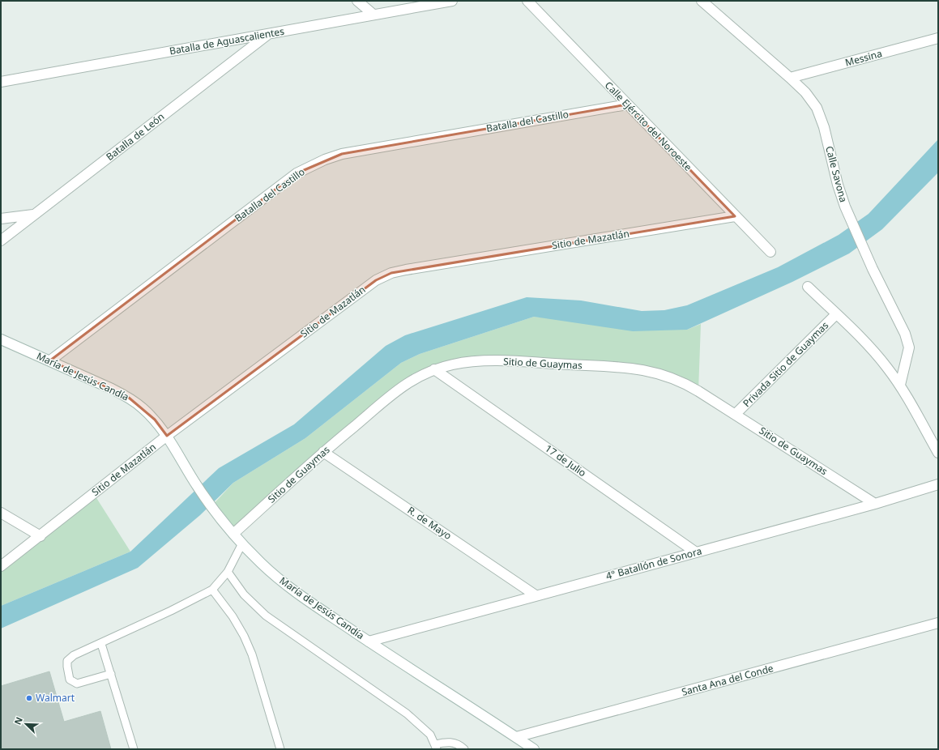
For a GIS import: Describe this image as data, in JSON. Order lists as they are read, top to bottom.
{
  "streets": {
    "street": [
      "Batalla de Aguascalientes",
      "Messina",
      "Batalla del Castillo",
      "Calle Ejército del Noroeste",
      "Batalla de León",
      "Calle Savona",
      "Sitio de Mazatlán",
      "Sitio de Guaymas",
      "Privada Sitio de Guaymas",
      "María de Jesús Candía",
      "17 de Julio",
      "R. de Mayo",
      "4° Batallón de Sonora",
      "Santa Ana del Conde"
    ]
  },
  "crossings": [
    ["Batalla de Aguascalientes", "Batalla de León"],
    ["Messina", "Calle Savona"],
    ["Batalla del Castillo", "Calle Ejército del Noroeste"],
    ["Batalla del Castillo", "María de Jesús Candía"],
    ["Calle Ejército del Noroeste", "Sitio de Mazatlán"],
    ["Sitio de Mazatlán", "María de Jesús Candía"],
    ["Sitio de Guaymas", "Privada Sitio de Guaymas"],
    ["Sitio de Guaymas", "María de Jesús Candía"],
    ["Sitio de Guaymas", "17 de Julio"],
    ["Sitio de Guaymas", "R. de Mayo"],
    ["Sitio de Guaymas", "4° Batallón de Sonora"],
    ["María de Jesús Candía", "4° Batallón de Sonora"],
    ["María de Jesús Candía", "Santa Ana del Conde"],
    ["17 de Julio", "4° Batallón de Sonora"],
    ["R. de Mayo", "4° Batallón de Sonora"]
  ],
  "places": ["Walmart"],
  "north": "top left"
}
